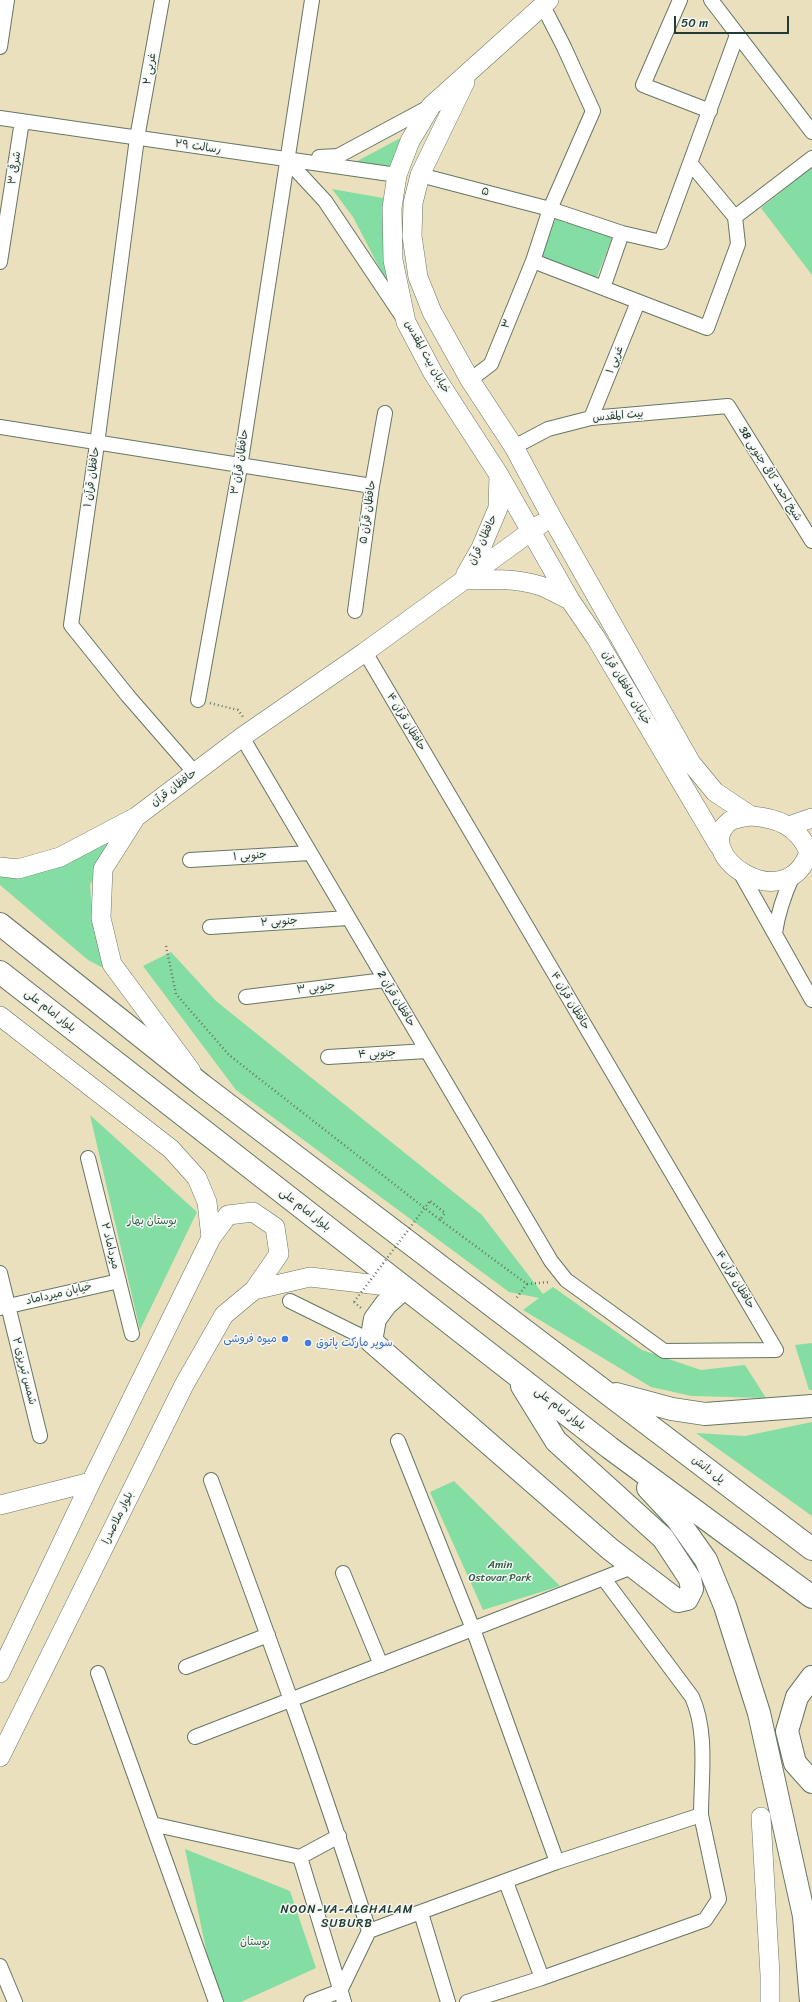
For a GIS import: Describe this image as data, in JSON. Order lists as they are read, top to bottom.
{
  "streets": {
    "highway": ["بلوار امام علی", "پل دانش"],
    "street": [
      "۲ غربی",
      "رسالت ۲۹",
      "۳ شرقی",
      "۵",
      "۳",
      "خیابان بیت المقدس",
      "۱ غربی",
      "بیت المقدس",
      "حافظان قرآن ۳",
      "شیخ احمد کافی جنوبی 38",
      "حافظان قرآن ۱",
      "حافظان قرآن ۵",
      "حافظان قرآن",
      "خیابان حافظان قرآن",
      "حافظان قرآن ۴",
      "جنوبی ۱",
      "جنوبی ۲",
      "جنوبی ۳",
      "حافظان قرآن 2",
      "جنوبی ۴",
      "میرداماد ۲",
      "خیابان میرداماد",
      "شمس تبریزی ۲",
      "بلوار ملاصدرا"
    ]
  },
  "crossings": [
    ["۲ غربی", "رسالت ۲۹"],
    ["۲ غربی", "حافظان قرآن ۱"],
    ["رسالت ۲۹", "۳ شرقی"],
    ["رسالت ۲۹", "خیابان بیت المقدس"],
    ["رسالت ۲۹", "حافظان قرآن ۳"],
    ["رسالت ۲۹", "حافظان قرآن ۱"],
    ["۵", "۳"],
    ["۵", "خیابان بیت المقدس"],
    ["۳", "خیابان بیت المقدس"],
    ["خیابان بیت المقدس", "بیت المقدس"],
    ["خیابان بیت المقدس", "حافظان قرآن"],
    ["خیابان بیت المقدس", "خیابان حافظان قرآن"],
    ["۱ غربی", "بیت المقدس"],
    ["بیت المقدس", "شیخ احمد کافی جنوبی 38"],
    ["حافظان قرآن ۱", "حافظان قرآن"],
    ["حافظان قرآن", "خیابان حافظان قرآن"],
    ["حافظان قرآن", "حافظان قرآن ۴"],
    ["حافظان قرآن", "حافظان قرآن 2"],
    ["حافظان قرآن ۴", "حافظان قرآن 2"],
    ["جنوبی ۱", "حافظان قرآن 2"],
    ["جنوبی ۲", "حافظان قرآن 2"],
    ["جنوبی ۳", "حافظان قرآن 2"],
    ["حافظان قرآن 2", "جنوبی ۴"],
    ["میرداماد ۲", "خیابان میرداماد"],
    ["خیابان میرداماد", "شمس تبریزی ۲"]
  ],
  "districts": ["NOON-VA-ALGHALAM SUBURB"],
  "parks": ["بوستان بهار", "Amin Ostovar Park", "بوستان"],
  "places": ["میوه فروشی", "سوپر مارکت پاتوق"],
  "scale_bar": "50 m"
}
